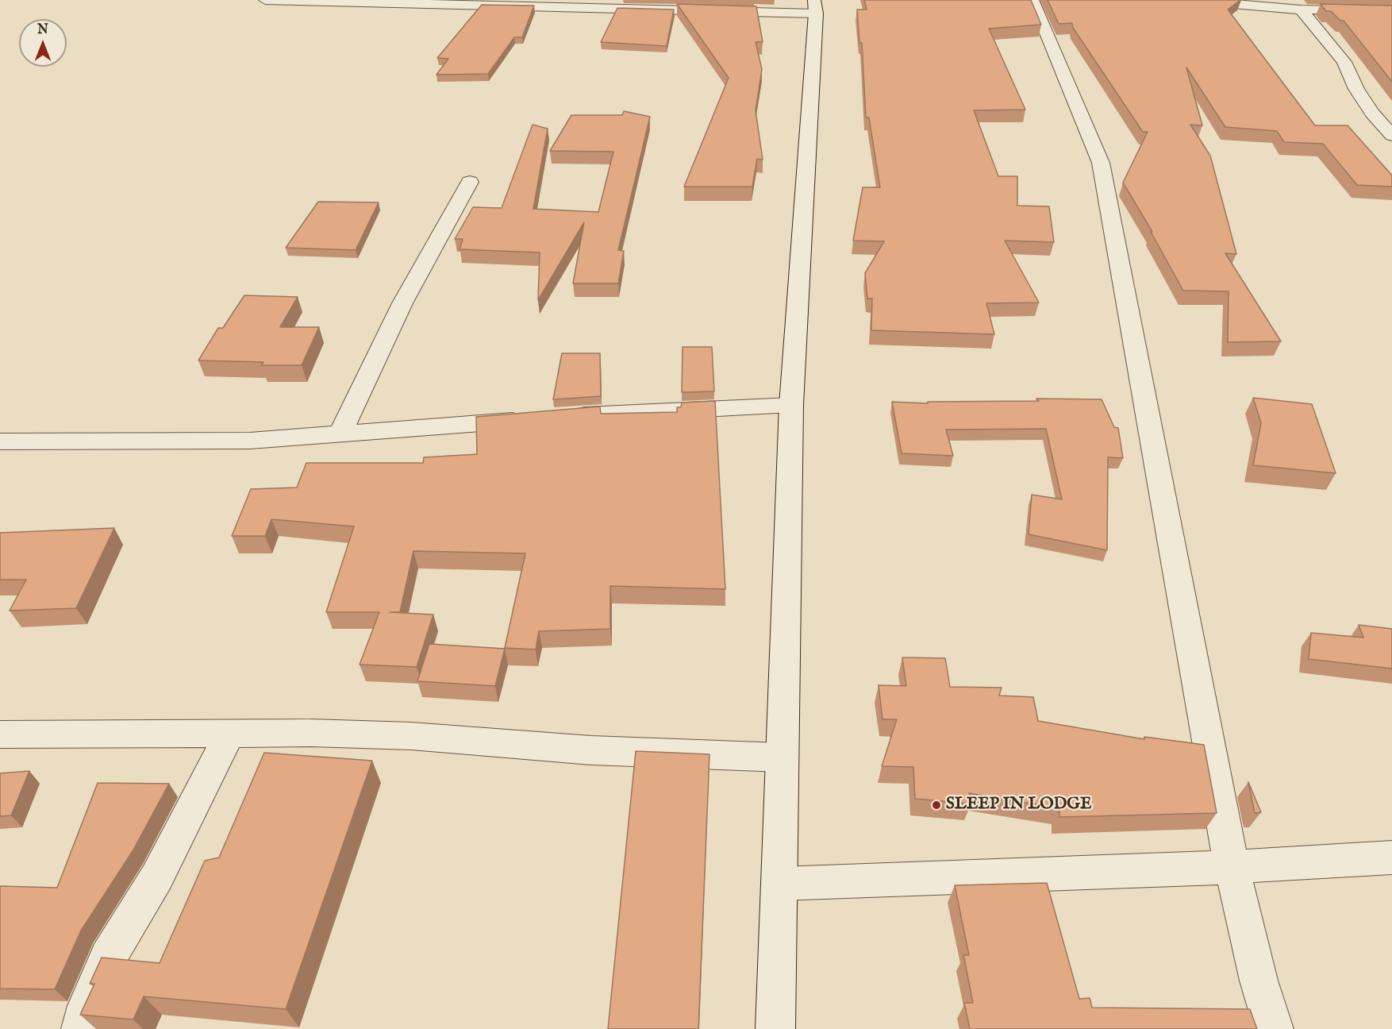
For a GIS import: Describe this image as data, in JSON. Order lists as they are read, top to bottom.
{
  "places": ["SLEEP IN LODGE"],
  "north": "top"
}
